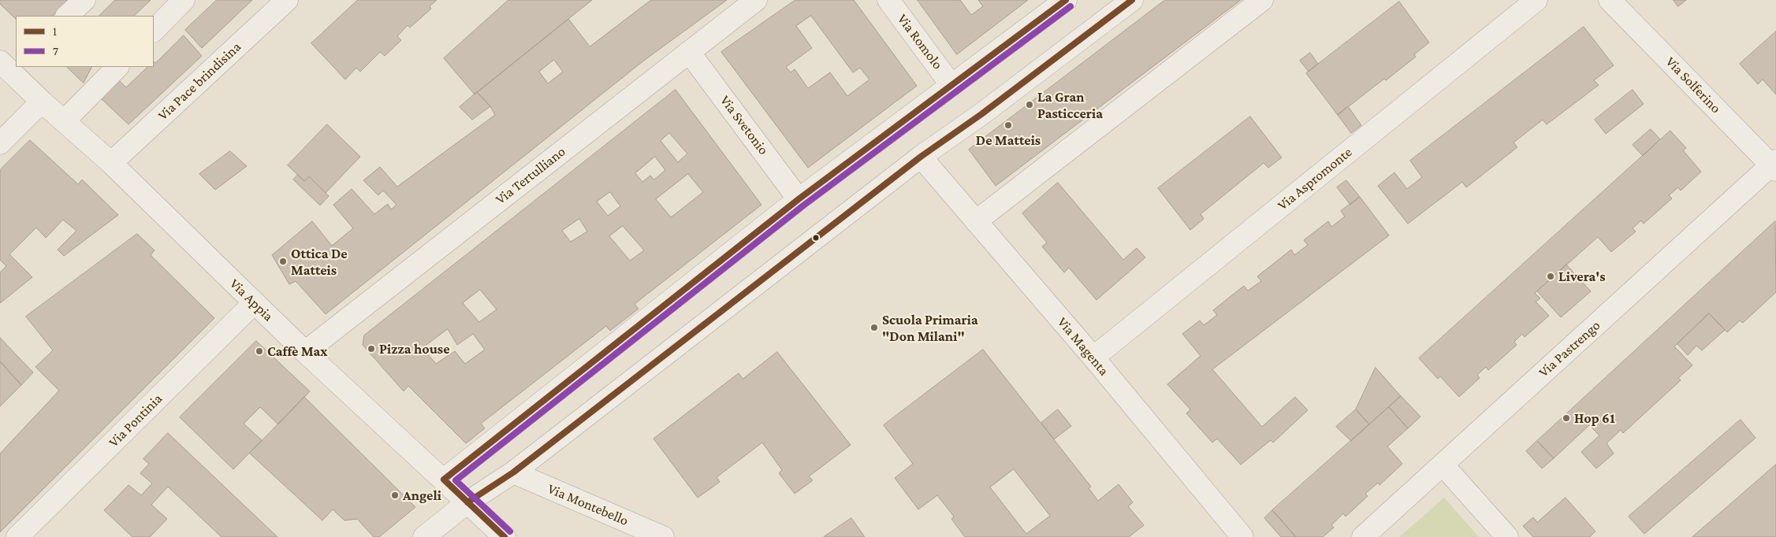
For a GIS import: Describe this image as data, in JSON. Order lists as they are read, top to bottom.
{
  "streets": {
    "street": [
      "Via Romolo",
      "Via Pace brindisina",
      "Via Solferino",
      "Via Svetonio",
      "Via Tertulliano",
      "Via Aspromonte",
      "Via Appia",
      "Via Magenta",
      "Via Pastrengo",
      "Via Pontinia",
      "Via Montebello"
    ]
  },
  "crossings": [
    ["Via Pace brindisina", "Via Appia"],
    ["Via Solferino", "Via Pastrengo"],
    ["Via Svetonio", "Via Tertulliano"],
    ["Via Tertulliano", "Via Appia"],
    ["Via Aspromonte", "Via Magenta"],
    ["Via Appia", "Via Pontinia"]
  ],
  "places": [
    "La Gran Pasticceria",
    "De Matteis",
    "Ottica De Matteis",
    "Livera's",
    "Scuola Primaria \"Don Milani\"",
    "Pizza house",
    "Caffè Max",
    "Hop 61",
    "Angeli"
  ],
  "lines": ["transit line 1", "transit line 7"],
  "legend": ["1", "7"]
}
